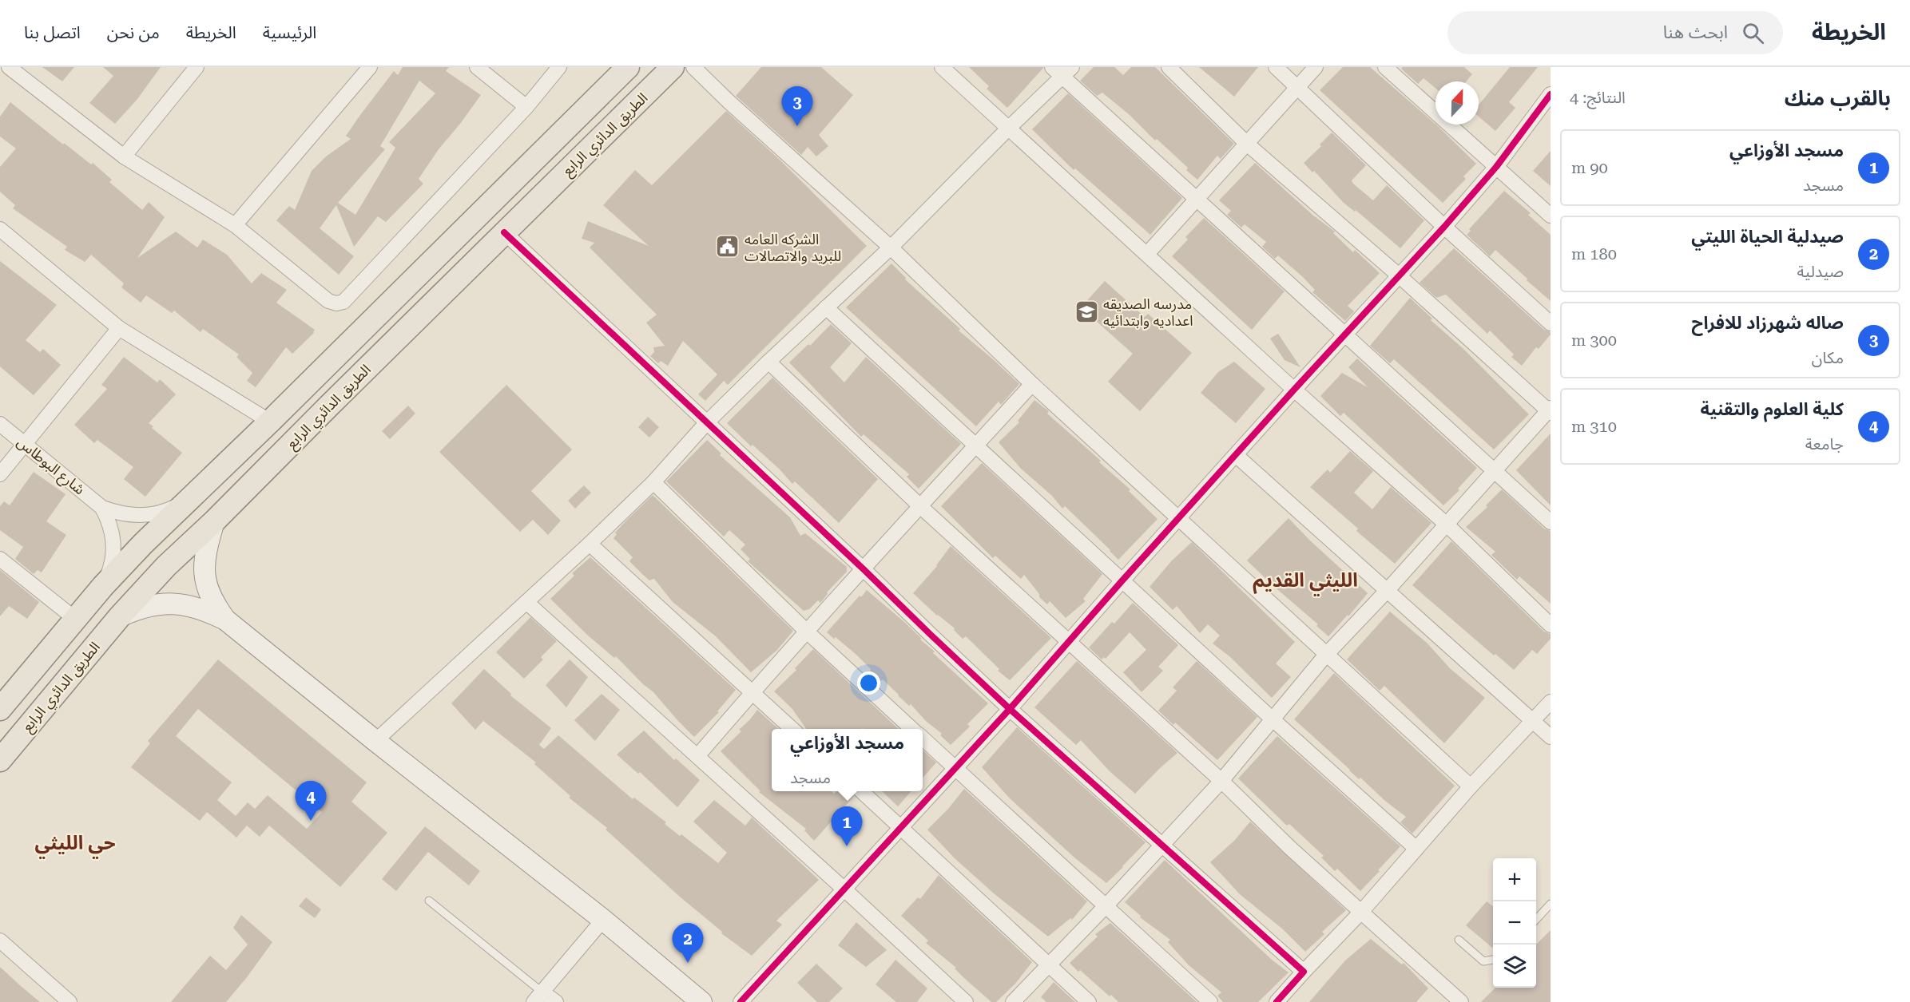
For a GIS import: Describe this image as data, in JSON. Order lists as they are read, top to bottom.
{
  "streets": {
    "main road": ["الطريق الدائري الرابع"],
    "street": ["شارع البوطاس"]
  },
  "districts": ["الليثي القديم", "حي الليثي"],
  "places": {
    "public building": ["الشركه العامه للبريد والاتصالات"],
    "school or university": ["مدرسه الصديقه اعداديه وابتدائيه"]
  },
  "north": "top",
  "page": {
    "header": "الخريطة",
    "search": "ابحث هنا",
    "nav": [
      "الرئيسية",
      "الخريطة",
      "من نحن",
      "اتصل بنا"
    ],
    "heading": ["بالقرب منك", "النتائج: 4"],
    "pins": [
      "3",
      "4",
      "1",
      "2"
    ],
    "list": [
      {
        "mark": "1",
        "name": "مسجد الأوزاعي",
        "note": "مسجد",
        "value": "90 m"
      },
      {
        "mark": "2",
        "name": "صيدلية الحياة الليتي",
        "note": "صيدلية",
        "value": "180 m"
      },
      {
        "mark": "3",
        "name": "صاله شهرزاد للافراح",
        "note": "مكان",
        "value": "300 m"
      },
      {
        "mark": "4",
        "name": "كلية العلوم والتقنية",
        "note": "جامعة",
        "value": "310 m"
      }
    ],
    "popup": ["مسجد الأوزاعي", "مسجد"],
    "map_buttons": ["+", "−"]
  }
}
